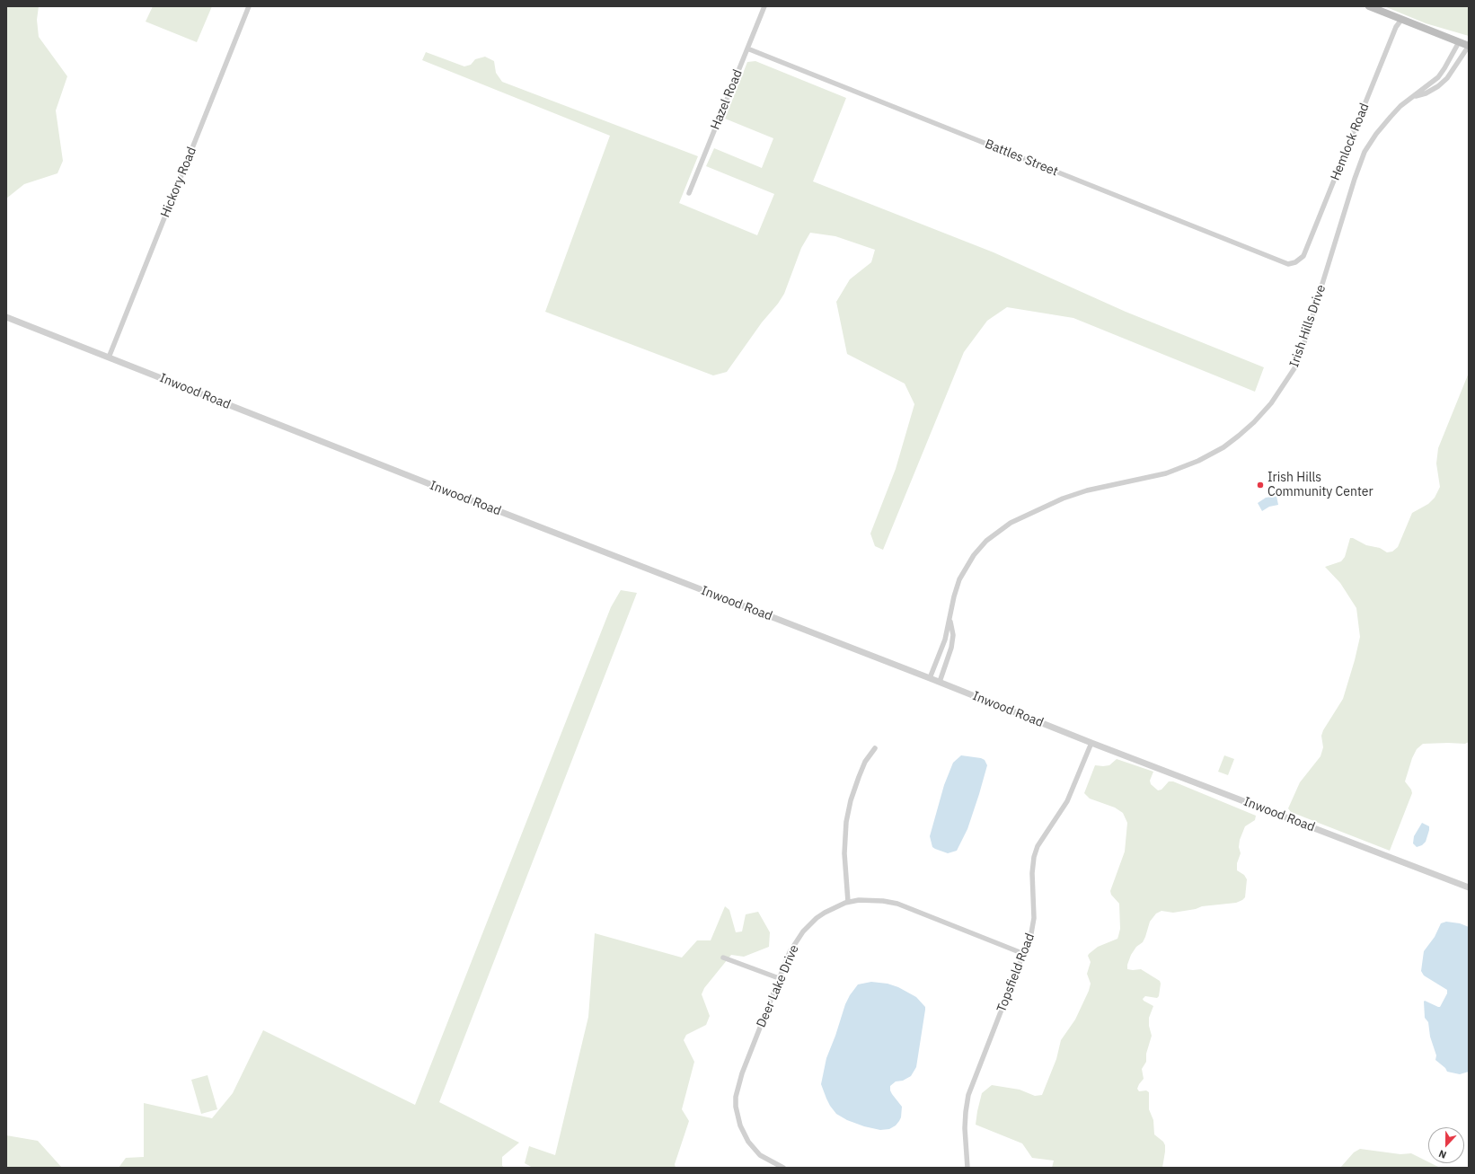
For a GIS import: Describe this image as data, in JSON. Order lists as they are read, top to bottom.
{
  "streets": {
    "street": [
      "Hazel Road",
      "Hemlock Road",
      "Battles Street",
      "Hickory Road",
      "Irish Hills Drive",
      "Inwood Road",
      "Topsfield Road",
      "Deer Lake Drive"
    ]
  },
  "crossings": [
    ["Hazel Road", "Battles Street"],
    ["Hemlock Road", "Battles Street"],
    ["Hickory Road", "Inwood Road"],
    ["Irish Hills Drive", "Inwood Road"],
    ["Inwood Road", "Topsfield Road"],
    ["Topsfield Road", "Deer Lake Drive"]
  ],
  "places": ["Irish Hills Community Center"],
  "north": "bottom"
}
